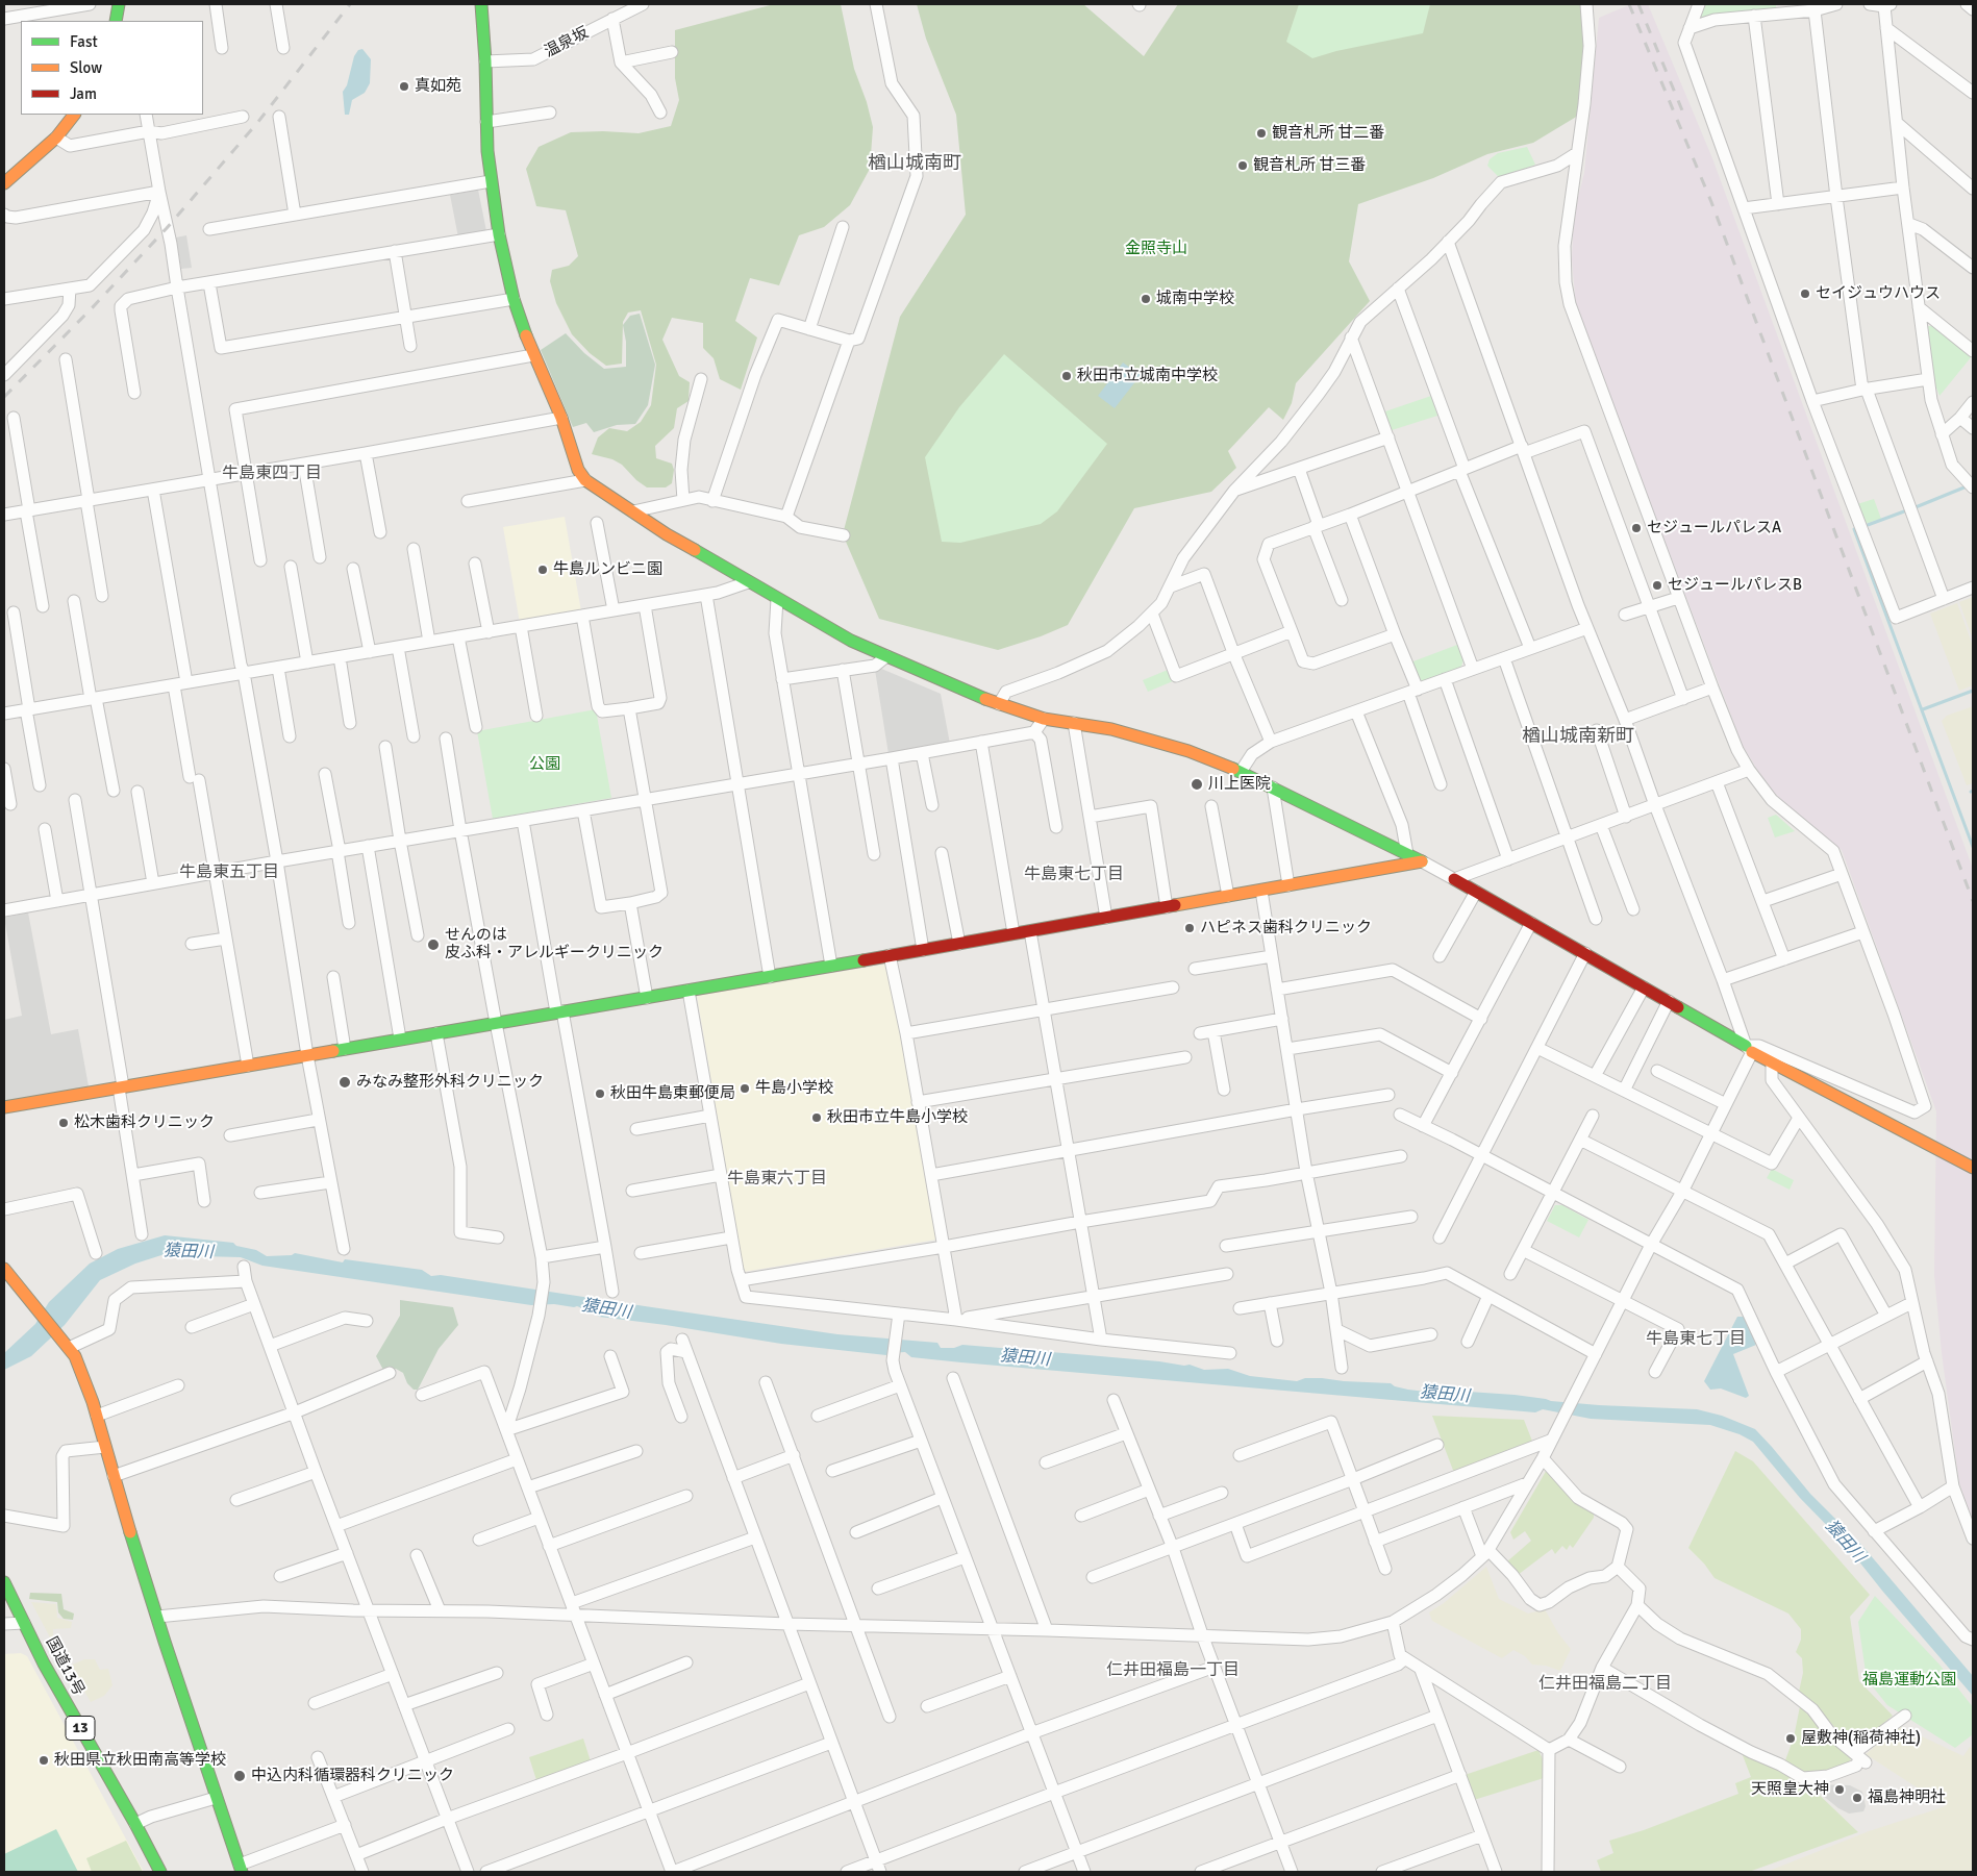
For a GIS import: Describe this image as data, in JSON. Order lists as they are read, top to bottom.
{
  "streets": {
    "main road": ["国道13号", "13"],
    "street": ["温泉坂"]
  },
  "districts": [
    "楢山城南町",
    "牛島東四丁目",
    "楢山城南新町",
    "牛島東五丁目",
    "牛島東七丁目",
    "牛島東六丁目",
    "牛島東七丁目",
    "仁井田福島一丁目",
    "仁井田福島二丁目"
  ],
  "water": ["猿田川"],
  "parks": ["金照寺山", "公園", "福島運動公園"],
  "places": [
    "真如苑",
    "観音札所 甘二番",
    "観音札所 甘三番",
    "セイジュウハウス",
    "城南中学校",
    "秋田市立城南中学校",
    "セジュールパレスA",
    "牛島ルンビニ園",
    "セジュールパレスB",
    "川上医院",
    "ハピネス歯科クリニック",
    "せんのは 皮ふ科・アレルギークリニック",
    "みなみ整形外科クリニック",
    "牛島小学校",
    "秋田牛島東郵便局",
    "秋田市立牛島小学校",
    "松木歯科クリニック",
    "屋敷神(稲荷神社)",
    "秋田県立秋田南高等学校",
    "中込内科循環器科クリニック",
    "天照皇大神",
    "福島神明社"
  ],
  "legend": ["Fast", "Slow", "Jam"]
}
